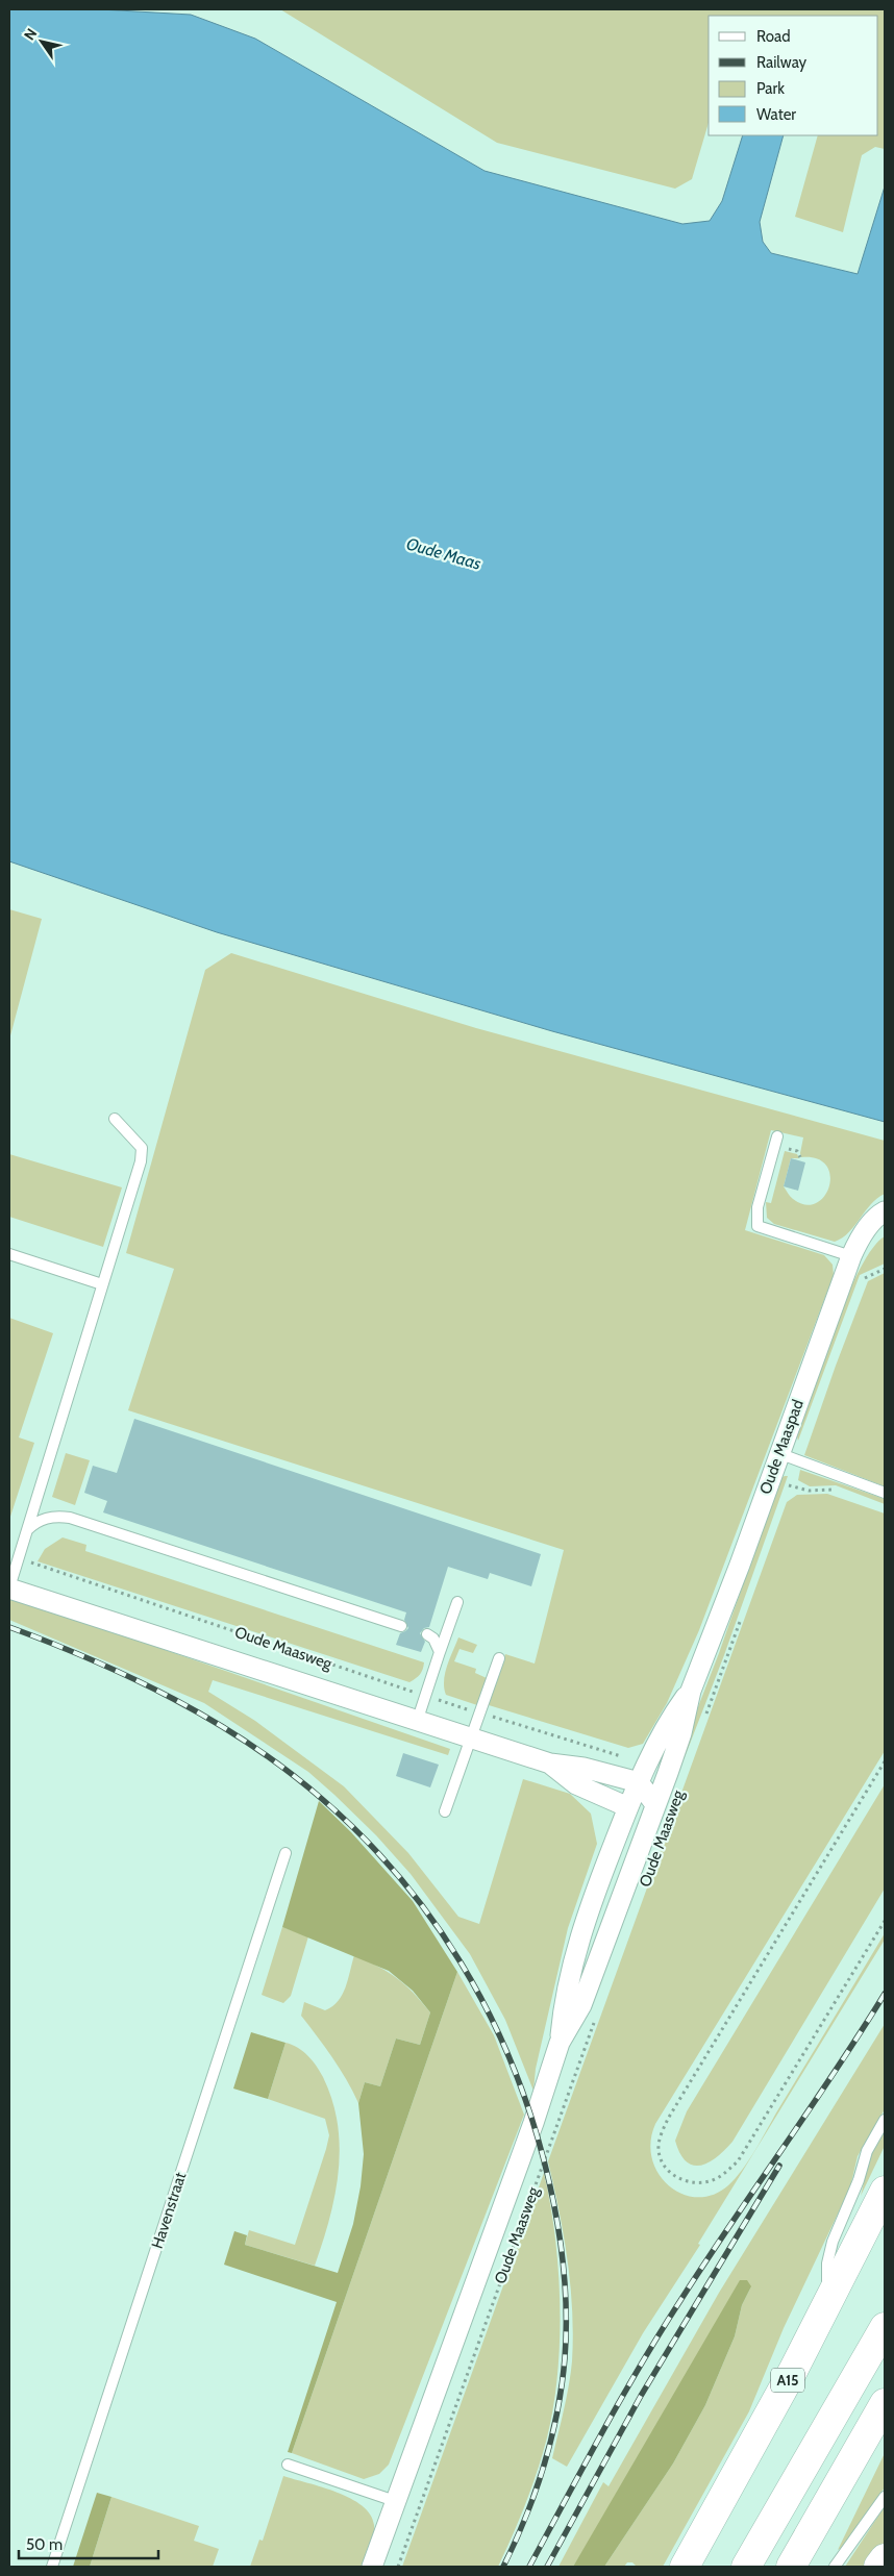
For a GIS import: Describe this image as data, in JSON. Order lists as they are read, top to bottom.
{
  "streets": {
    "highway": ["A15"],
    "street": ["Oude Maaspad", "Oude Maasweg"],
    "lane": ["Havenstraat"]
  },
  "crossings": [
    ["Oude Maaspad", "Oude Maasweg"]
  ],
  "water": ["Oude Maas"],
  "legend": [
    "Road",
    "Railway",
    "Park",
    "Water"
  ],
  "scale_bar": "50 m",
  "north": "top left"
}
